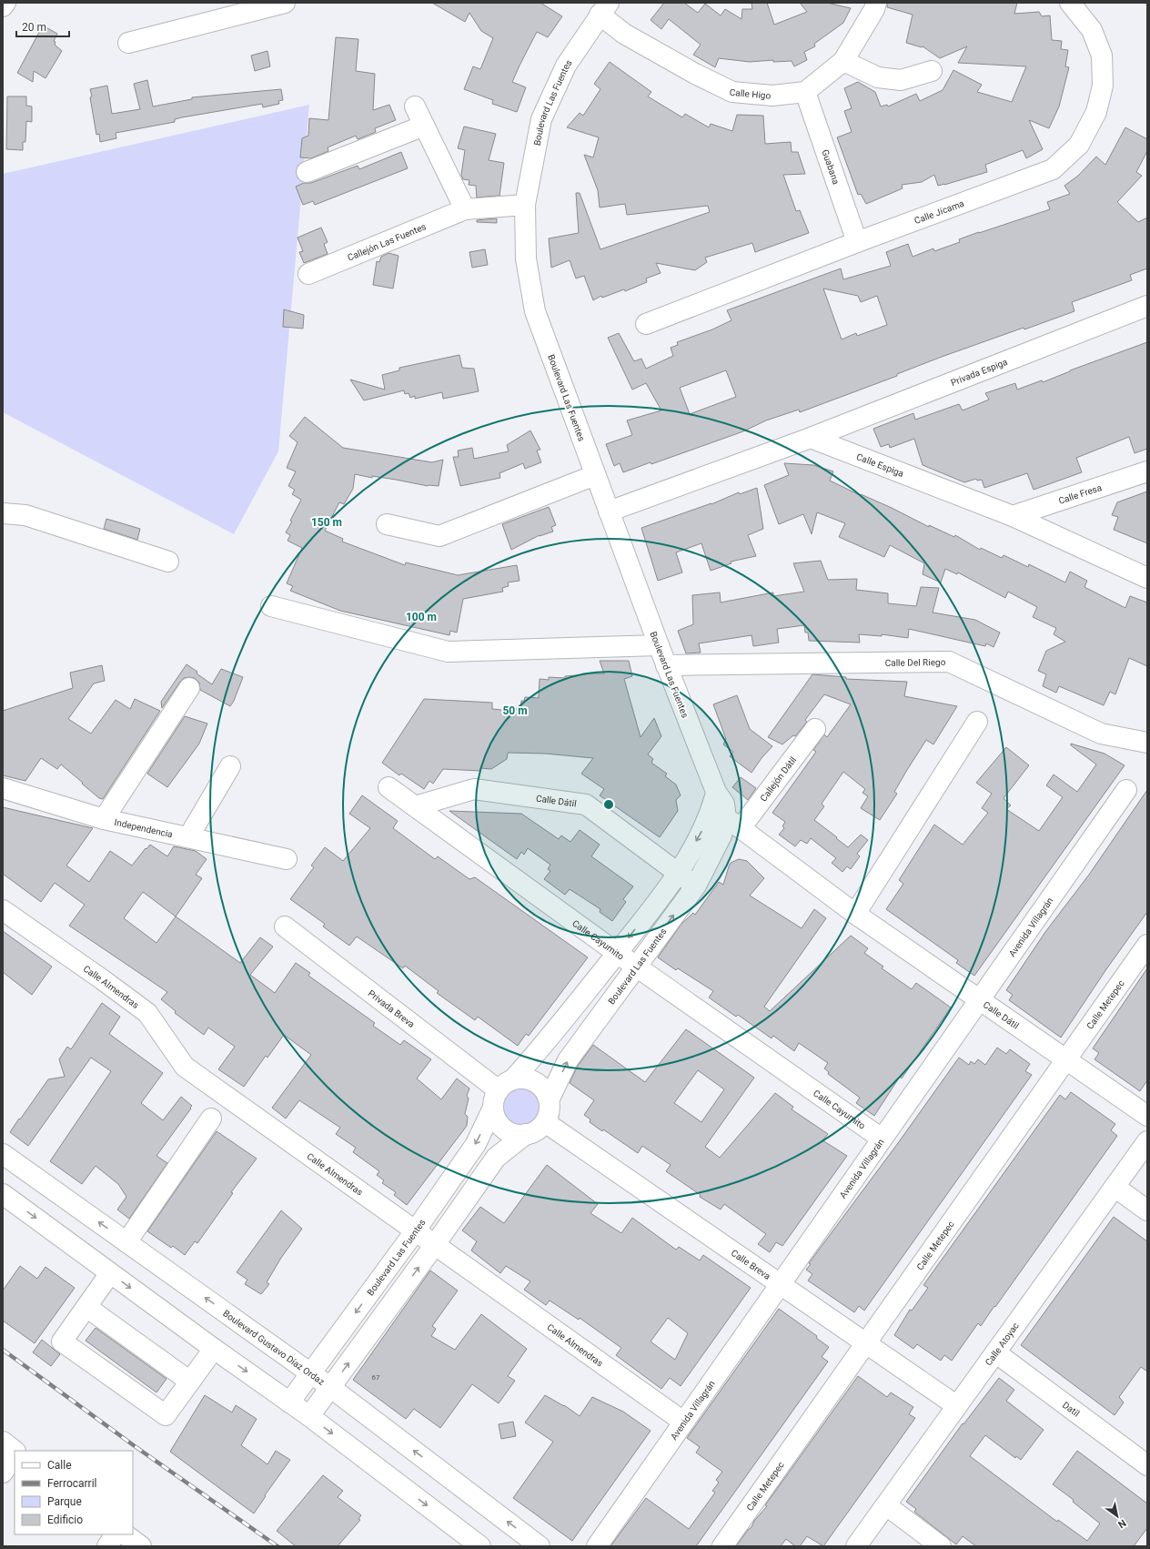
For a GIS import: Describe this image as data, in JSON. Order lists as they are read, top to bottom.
{
  "streets": {
    "street": [
      "Calle Higo",
      "Boulevard Las Fuentes",
      "Guabana",
      "Calle Jícama",
      "Callejón Las Fuentes",
      "Privada Espiga",
      "Calle Espiga",
      "Calle Fresa",
      "Calle Del Riego",
      "Callejón Dátil",
      "Calle Dátil",
      "Independencia",
      "Avenida Villagrán",
      "Calle Cayumito",
      "Calle Almendras",
      "Calle Metepec",
      "Privada Breva",
      "Calle Breva",
      "Calle Atoyac",
      "Boulevard Gustavo Díaz Ordaz",
      "Datíl"
    ]
  },
  "crossings": [
    ["Calle Higo", "Boulevard Las Fuentes"],
    ["Calle Higo", "Guabana"],
    ["Boulevard Las Fuentes", "Callejón Las Fuentes"],
    ["Boulevard Las Fuentes", "Calle Del Riego"],
    ["Boulevard Las Fuentes", "Callejón Dátil"],
    ["Boulevard Las Fuentes", "Calle Dátil"],
    ["Boulevard Las Fuentes", "Calle Cayumito"],
    ["Boulevard Las Fuentes", "Calle Almendras"],
    ["Boulevard Las Fuentes", "Privada Breva"],
    ["Boulevard Las Fuentes", "Calle Breva"],
    ["Boulevard Las Fuentes", "Boulevard Gustavo Díaz Ordaz"],
    ["Guabana", "Calle Jícama"],
    ["Privada Espiga", "Calle Espiga"],
    ["Calle Espiga", "Calle Fresa"],
    ["Callejón Dátil", "Calle Dátil"],
    ["Calle Dátil", "Avenida Villagrán"],
    ["Calle Dátil", "Calle Cayumito"],
    ["Calle Dátil", "Calle Metepec"],
    ["Avenida Villagrán", "Calle Cayumito"],
    ["Avenida Villagrán", "Calle Almendras"],
    ["Avenida Villagrán", "Calle Breva"],
    ["Calle Metepec", "Calle Breva"],
    ["Privada Breva", "Calle Breva"],
    ["Calle Breva", "Calle Atoyac"],
    ["Calle Atoyac", "Datíl"]
  ],
  "house_numbers": ["67"],
  "legend": [
    "Calle",
    "Ferrocarril",
    "Parque",
    "Edificio"
  ],
  "scale_bar": "20 m",
  "north": "bottom right",
  "rings": ["150 m", "100 m", "50 m"]
}
